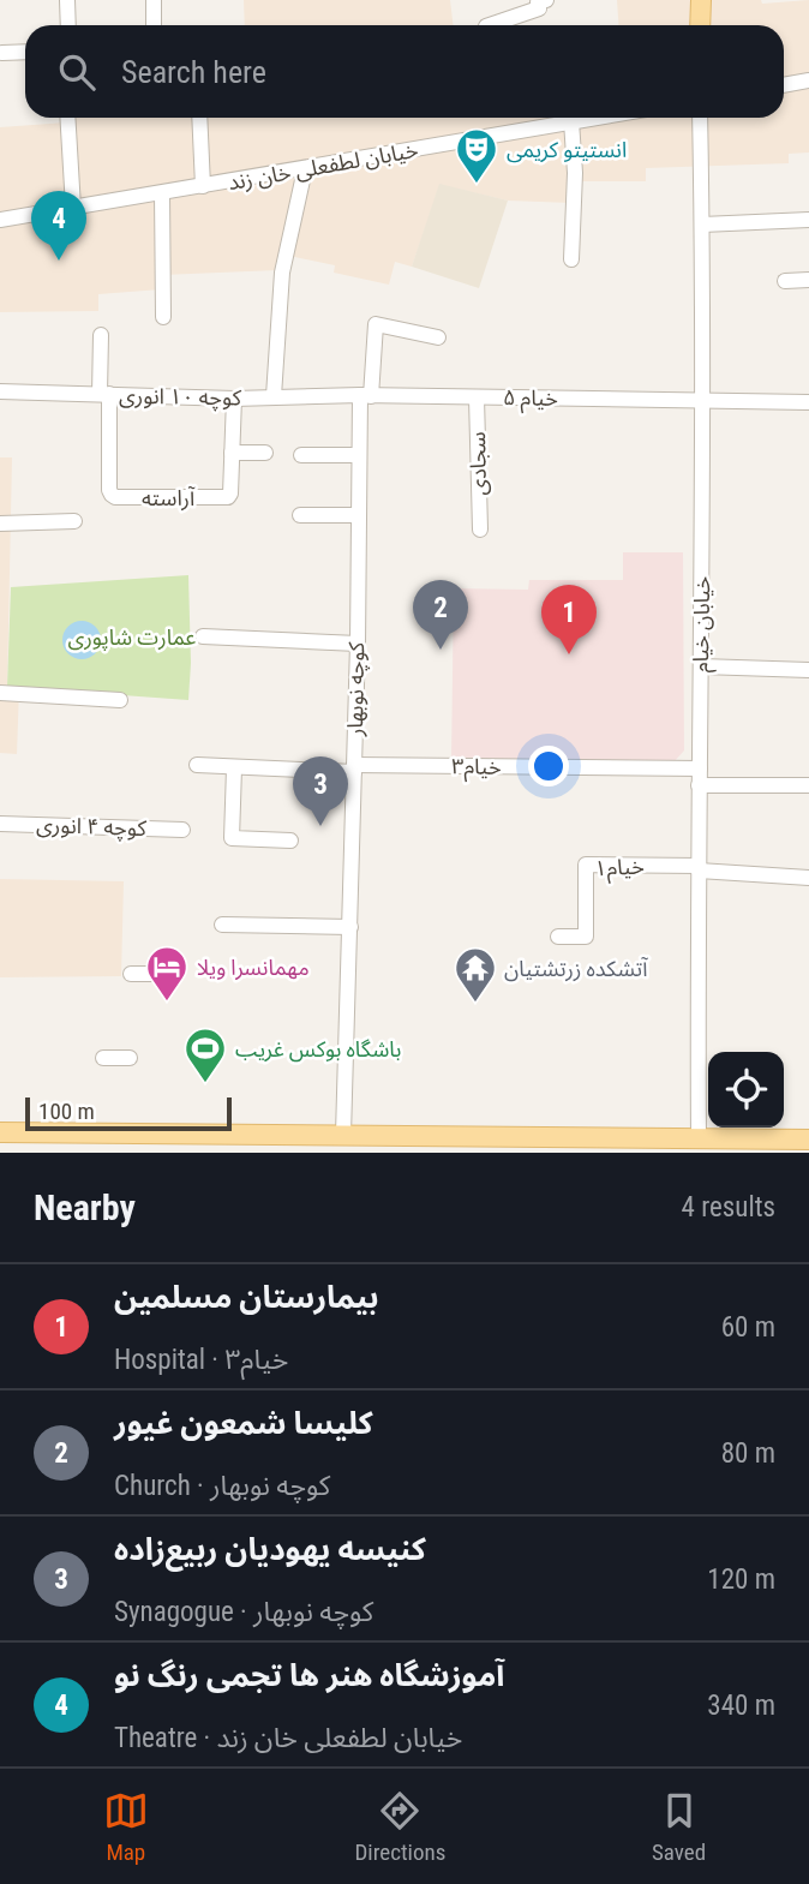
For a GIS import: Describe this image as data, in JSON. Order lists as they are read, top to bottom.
{
  "streets": {
    "street": [
      "خیابان لطفعلی خان زند",
      "کوچه ۱۰ انوری",
      "۵ خیام",
      "سجادی",
      "آراسته",
      "خیابان خیام",
      "کوچه نوبهار",
      "خیام۳",
      "کوچه ۴ انوری",
      "۱خیام"
    ]
  },
  "crossings": [
    ["کوچه ۱۰ انوری", "۵ خیام"],
    ["کوچه ۱۰ انوری", "آراسته"],
    ["کوچه ۱۰ انوری", "کوچه نوبهار"],
    ["۵ خیام", "سجادی"],
    ["۵ خیام", "خیابان خیام"],
    ["۵ خیام", "کوچه نوبهار"],
    ["خیابان خیام", "خیام۳"],
    ["خیابان خیام", "۱خیام"],
    ["کوچه نوبهار", "خیام۳"]
  ],
  "parks": ["عمارت شاپوری"],
  "places": {
    "theatre": ["انستیتو کریمی"],
    "hotel": ["مهمانسرا ویلا"],
    "temple": ["آتشکده زرتشتیان"],
    "sports": ["باشگاه بوکس غریب"]
  },
  "scale_bar": "100 m",
  "page": {
    "search": "Search here",
    "pins": [
      "4",
      "2",
      "1",
      "3"
    ],
    "scale": "100 m",
    "heading": ["Nearby", "4 results"],
    "list": [
      {
        "mark": "1",
        "name": "بیمارستان مسلمین",
        "note": "Hospital · خیام۳",
        "value": "60 m"
      },
      {
        "mark": "2",
        "name": "کلیسا شمعون غیور",
        "note": "Church · کوچه نوبهار",
        "value": "80 m"
      },
      {
        "mark": "3",
        "name": "کنیسه یهودیان ربیع‌زاده",
        "note": "Synagogue · کوچه نوبهار",
        "value": "120 m"
      },
      {
        "mark": "4",
        "name": "آموزشگاه هنر ها تجمی رنگ نو",
        "note": "Theatre · خیابان لطفعلی خان زند",
        "value": "340 m"
      }
    ],
    "nav": ["Map", "Directions", "Saved"]
  }
}
